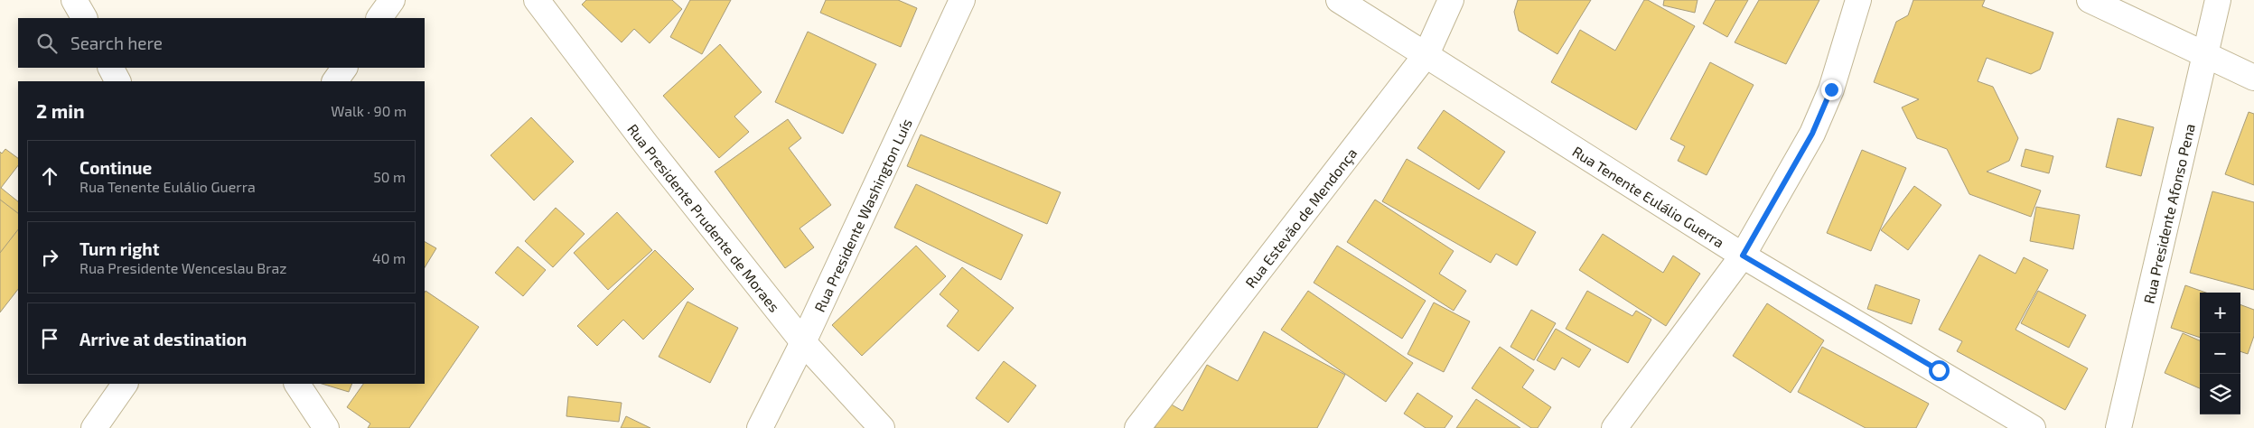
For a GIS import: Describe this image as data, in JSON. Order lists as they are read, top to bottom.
{
  "streets": {
    "street": [
      "Rua Tenente Eulálio Guerra",
      "Rua Presidente Afonso Pena",
      "Rua Presidente Washington Luís",
      "Rua Presidente Prudente de Moraes",
      "Rua Estevão de Mendonça"
    ]
  },
  "crossings": [
    ["Rua Tenente Eulálio Guerra", "Rua Estevão de Mendonça"],
    ["Rua Presidente Washington Luís", "Rua Presidente Prudente de Moraes"]
  ],
  "page": {
    "search": "Search here",
    "heading": ["2 min", "Walk · 90 m"],
    "list": [
      ["Continue", "Rua Tenente Eulálio Guerra", "50 m"],
      ["Turn right", "Rua Presidente Wenceslau Braz", "40 m"],
      "Arrive at destination"
    ],
    "map_buttons": ["+", "−"]
  }
}
